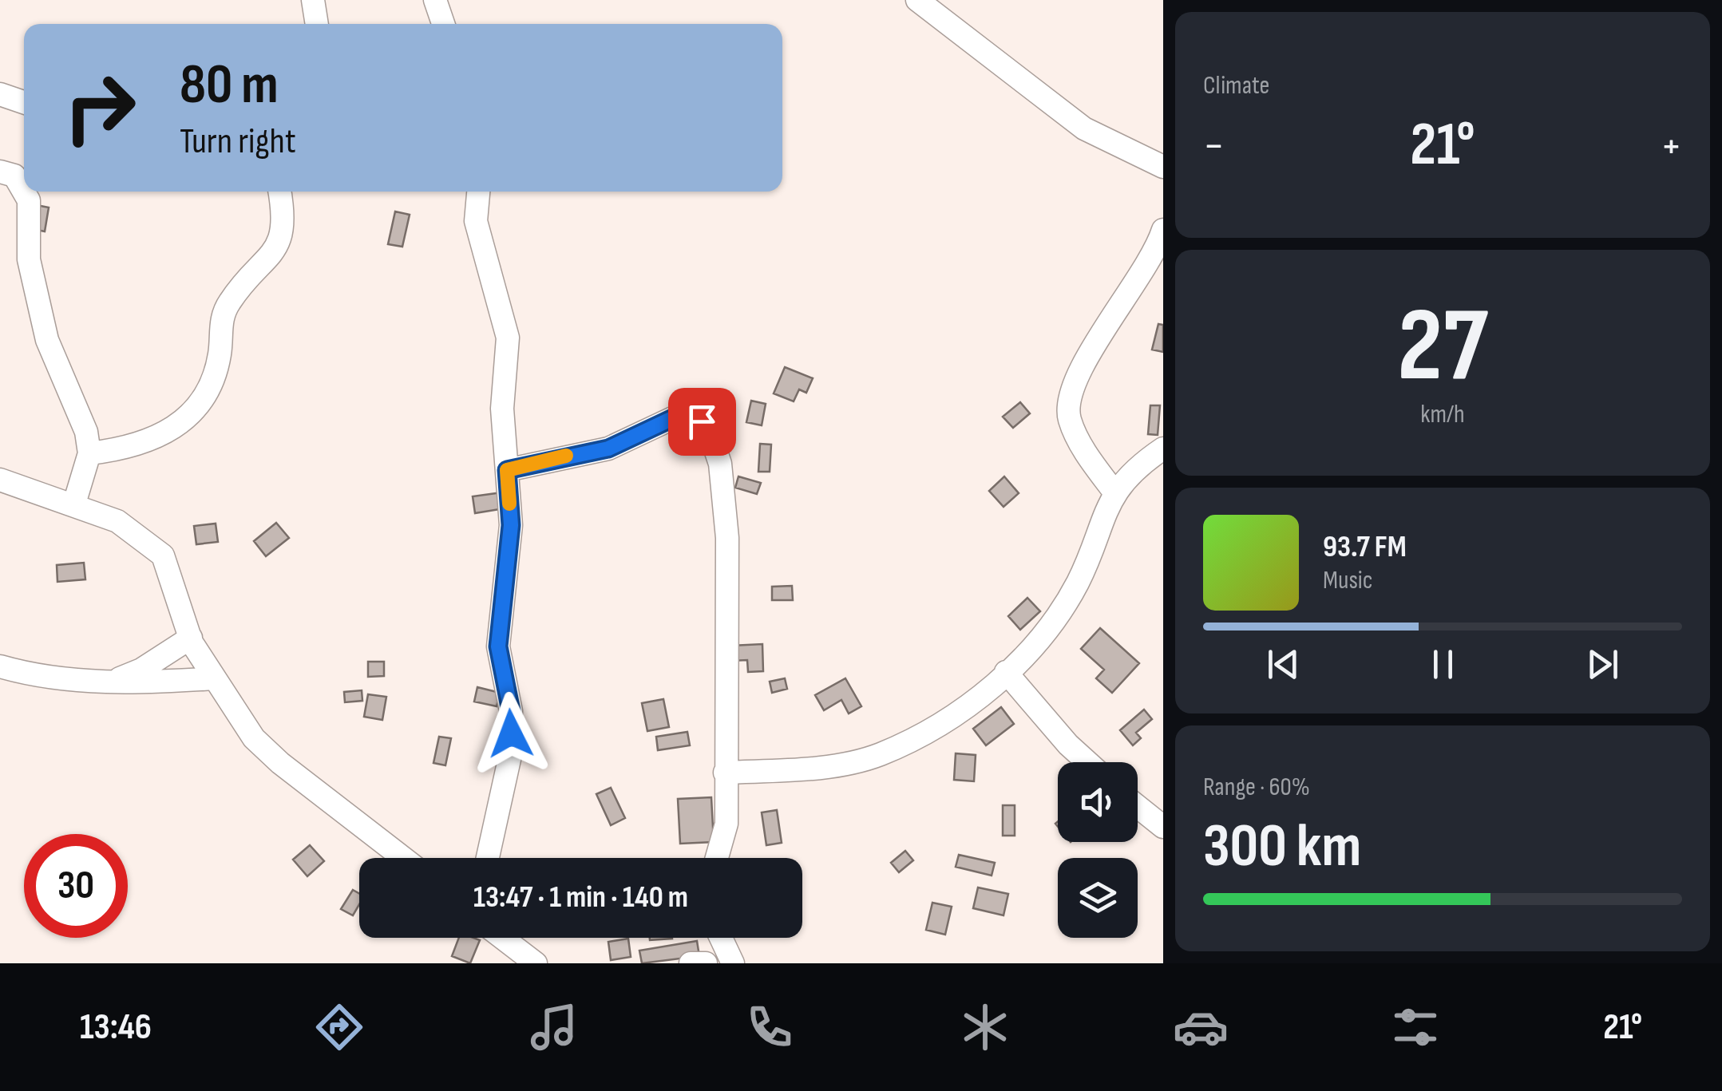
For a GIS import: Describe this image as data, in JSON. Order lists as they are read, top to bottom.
{
  "page": {
    "tile": [
      "Climate",
      ["27", "km/h"],
      ["Range · 60%", "300 km"]
    ],
    "turn": ["80 m", "Turn right"],
    "heat": ["−", "21°", "+"],
    "song": ["93.7 FM", "Music"],
    "limit": "30",
    "trip": "13:47 · 1 min · 140 m",
    "tabs": ["13:46", "21°"]
  }
}
